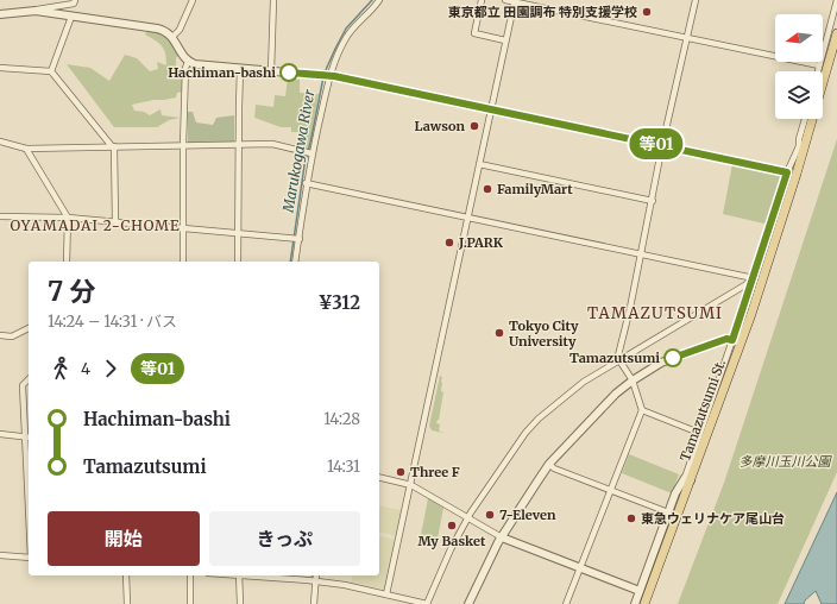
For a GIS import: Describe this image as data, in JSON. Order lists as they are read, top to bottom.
{
  "streets": {
    "main road": ["Tamazutsumi St."]
  },
  "districts": ["OYAMADAI 2-CHOME", "TAMAZUTSUMI"],
  "water": ["Marukogawa River"],
  "parks": ["多摩川玉川公園"],
  "places": [
    "東京都立 田園調布 特別支援学校",
    "Hachiman-bashi",
    "Lawson",
    "FamilyMart",
    "J.PARK",
    "Tokyo City University",
    "Tamazutsumi",
    "Three F",
    "7-Eleven",
    "東急ウェリナケア尾山台",
    "My Basket"
  ],
  "lines": ["bus line 等01"],
  "north": "left",
  "page": {
    "on_map": "等01",
    "heading": ["7 分", "14:24 – 14:31 · バス", "¥312"],
    "legs": ["4", "等01"],
    "list": [
      {
        "name": "Hachiman-bashi",
        "value": "14:28"
      },
      {
        "name": "Tamazutsumi",
        "value": "14:31"
      }
    ],
    "buttons": ["開始", "きっぷ"]
  }
}
